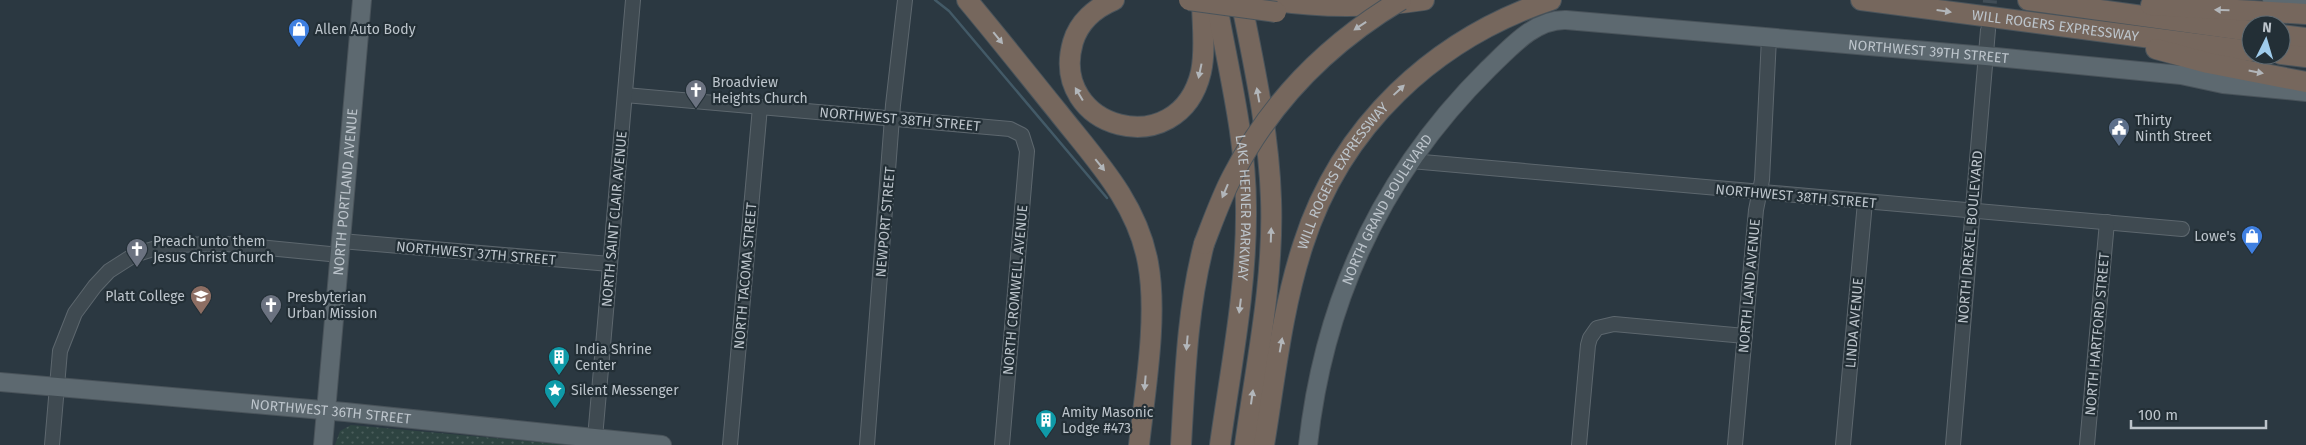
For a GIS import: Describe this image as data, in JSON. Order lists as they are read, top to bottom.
{
  "streets": {
    "highway": ["WILL ROGERS EXPRESSWAY", "LAKE HEFNER PARKWAY"],
    "main road": [
      "NORTHWEST 39TH STREET",
      "NORTH PORTLAND AVENUE",
      "NORTH GRAND BOULEVARD",
      "NORTHWEST 36TH STREET"
    ],
    "street": [
      "NORTHWEST 38TH STREET",
      "NORTH SAINT CLAIR AVENUE",
      "NEWPORT STREET",
      "NORTH DREXEL BOULEVARD",
      "NORTHWEST 37TH STREET",
      "NORTH TACOMA STREET",
      "NORTH LAND AVENUE",
      "NORTH CROMWELL AVENUE",
      "LINDA AVENUE",
      "NORTH HARTFORD STREET"
    ]
  },
  "crossings": [
    ["NORTHWEST 39TH STREET", "NORTH GRAND BOULEVARD"],
    ["NORTHWEST 39TH STREET", "NORTH DREXEL BOULEVARD"],
    ["NORTHWEST 39TH STREET", "NORTH LAND AVENUE"],
    ["NORTHWEST 38TH STREET", "NORTH GRAND BOULEVARD"],
    ["NORTHWEST 38TH STREET", "NORTH SAINT CLAIR AVENUE"],
    ["NORTHWEST 38TH STREET", "NEWPORT STREET"],
    ["NORTHWEST 38TH STREET", "NORTH DREXEL BOULEVARD"],
    ["NORTHWEST 38TH STREET", "NORTH TACOMA STREET"],
    ["NORTHWEST 38TH STREET", "NORTH LAND AVENUE"],
    ["NORTHWEST 38TH STREET", "NORTH CROMWELL AVENUE"],
    ["NORTHWEST 38TH STREET", "LINDA AVENUE"],
    ["NORTHWEST 38TH STREET", "NORTH HARTFORD STREET"],
    ["NORTH PORTLAND AVENUE", "NORTHWEST 37TH STREET"],
    ["NORTH PORTLAND AVENUE", "NORTHWEST 36TH STREET"],
    ["NORTH SAINT CLAIR AVENUE", "NORTHWEST 37TH STREET"],
    ["NORTH SAINT CLAIR AVENUE", "NORTHWEST 36TH STREET"],
    ["NORTHWEST 37TH STREET", "NORTHWEST 36TH STREET"]
  ],
  "one_way": ["WILL ROGERS EXPRESSWAY"],
  "places": {
    "shop": ["Allen Auto Body", "Lowe's"],
    "church": ["Broadview Heights Church", "Preach unto them Jesus Christ Church", "Presbyterian Urban Mission"],
    "public building": ["Thirty Ninth Street"],
    "school or university": ["Platt College"],
    "building": ["India Shrine Center", "Amity Masonic Lodge #473"],
    "place": ["Silent Messenger"]
  },
  "scale_bar": "100 m",
  "north": "top"
}
